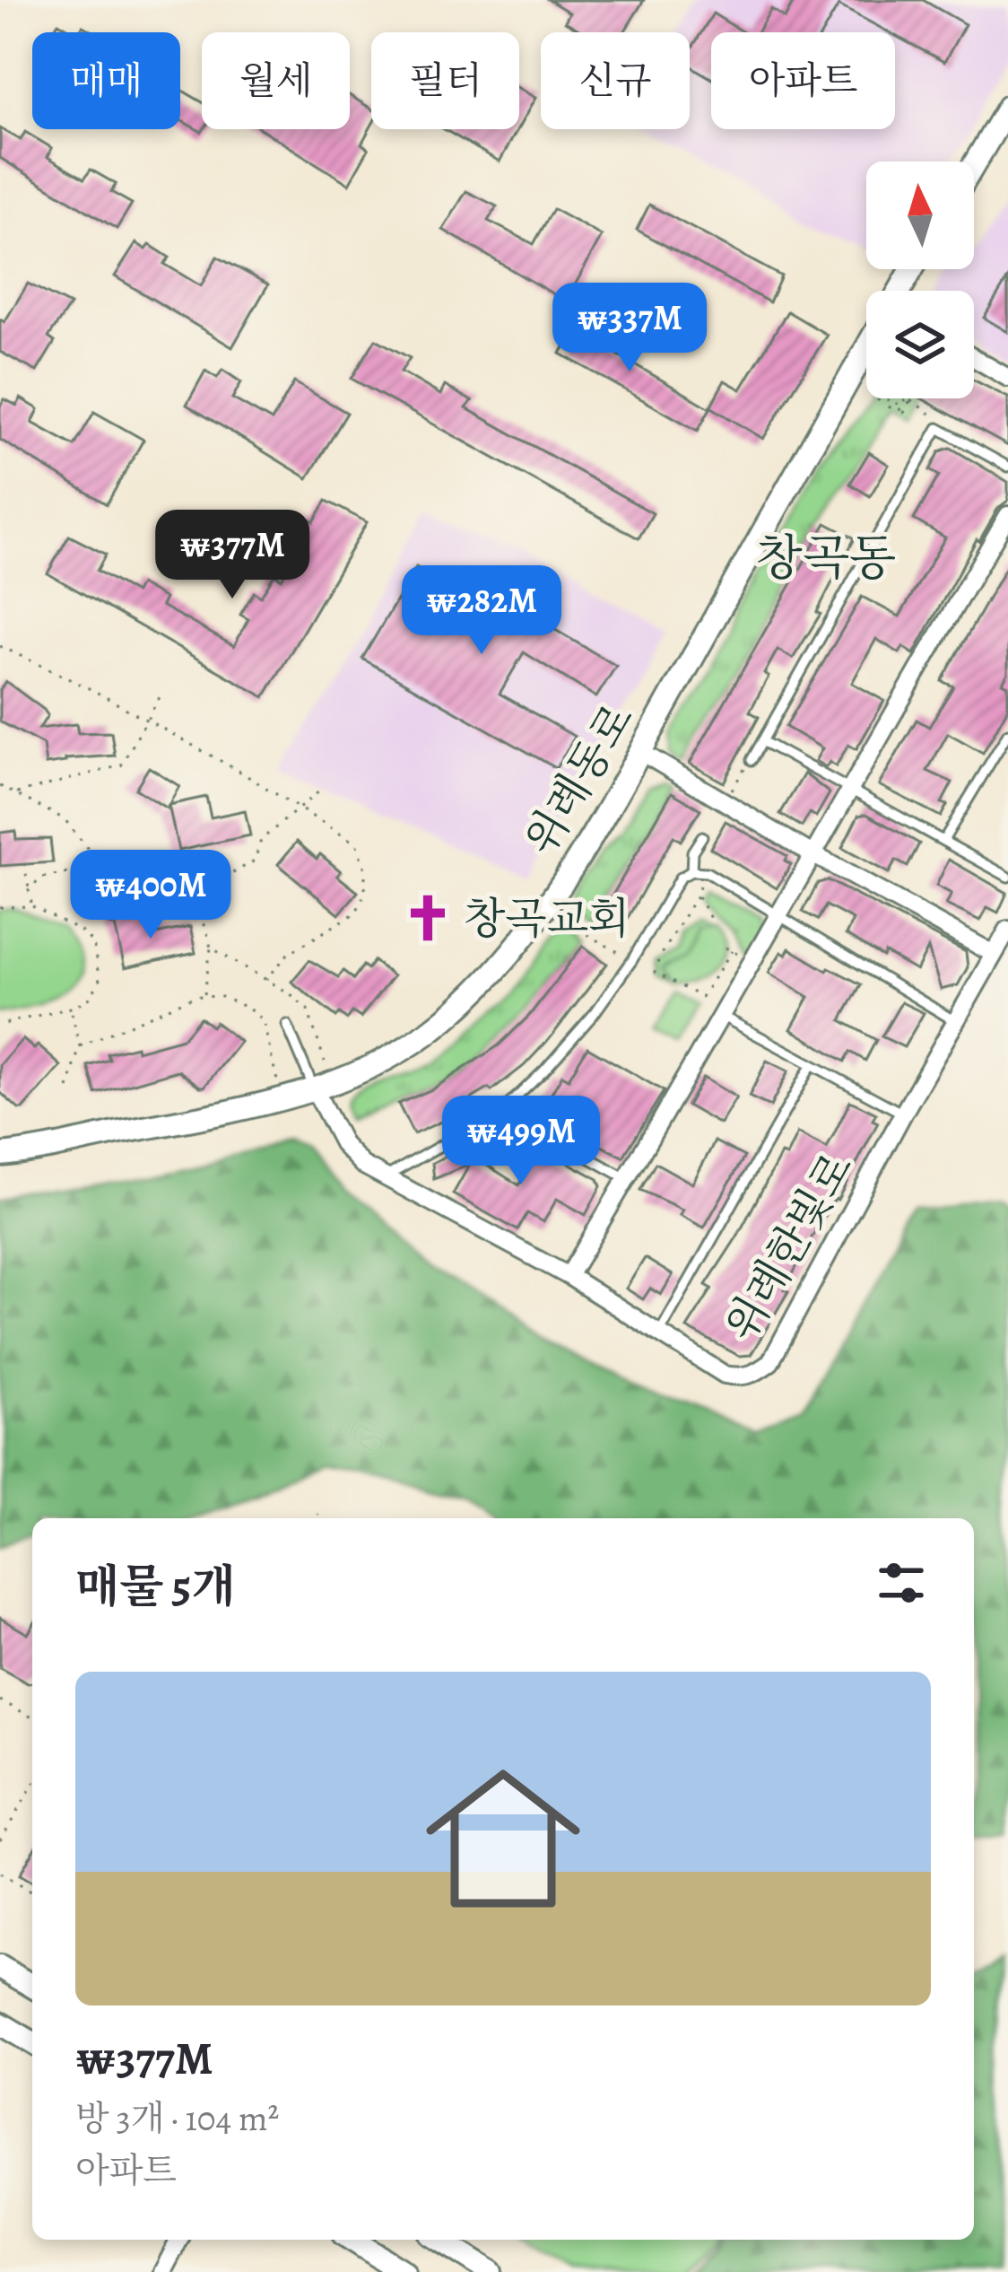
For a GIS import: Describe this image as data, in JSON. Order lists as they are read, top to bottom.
{
  "streets": {
    "street": ["위례동로", "위례한빛로"]
  },
  "crossings": [
    ["위례동로", "위례한빛로"]
  ],
  "districts": ["창곡동"],
  "places": {
    "church": ["창곡교회"]
  },
  "north": "top",
  "page": {
    "chip": [
      "매매",
      "월세",
      "필터",
      "신규",
      "아파트"
    ],
    "price": [
      "₩337M",
      "₩377M",
      "₩282M",
      "₩400M",
      "₩499M"
    ],
    "heading": "매물 5개",
    "list": [
      {
        "name": "₩377M",
        "note": "방 3개 · 104 m² · 아파트"
      }
    ]
  }
}
